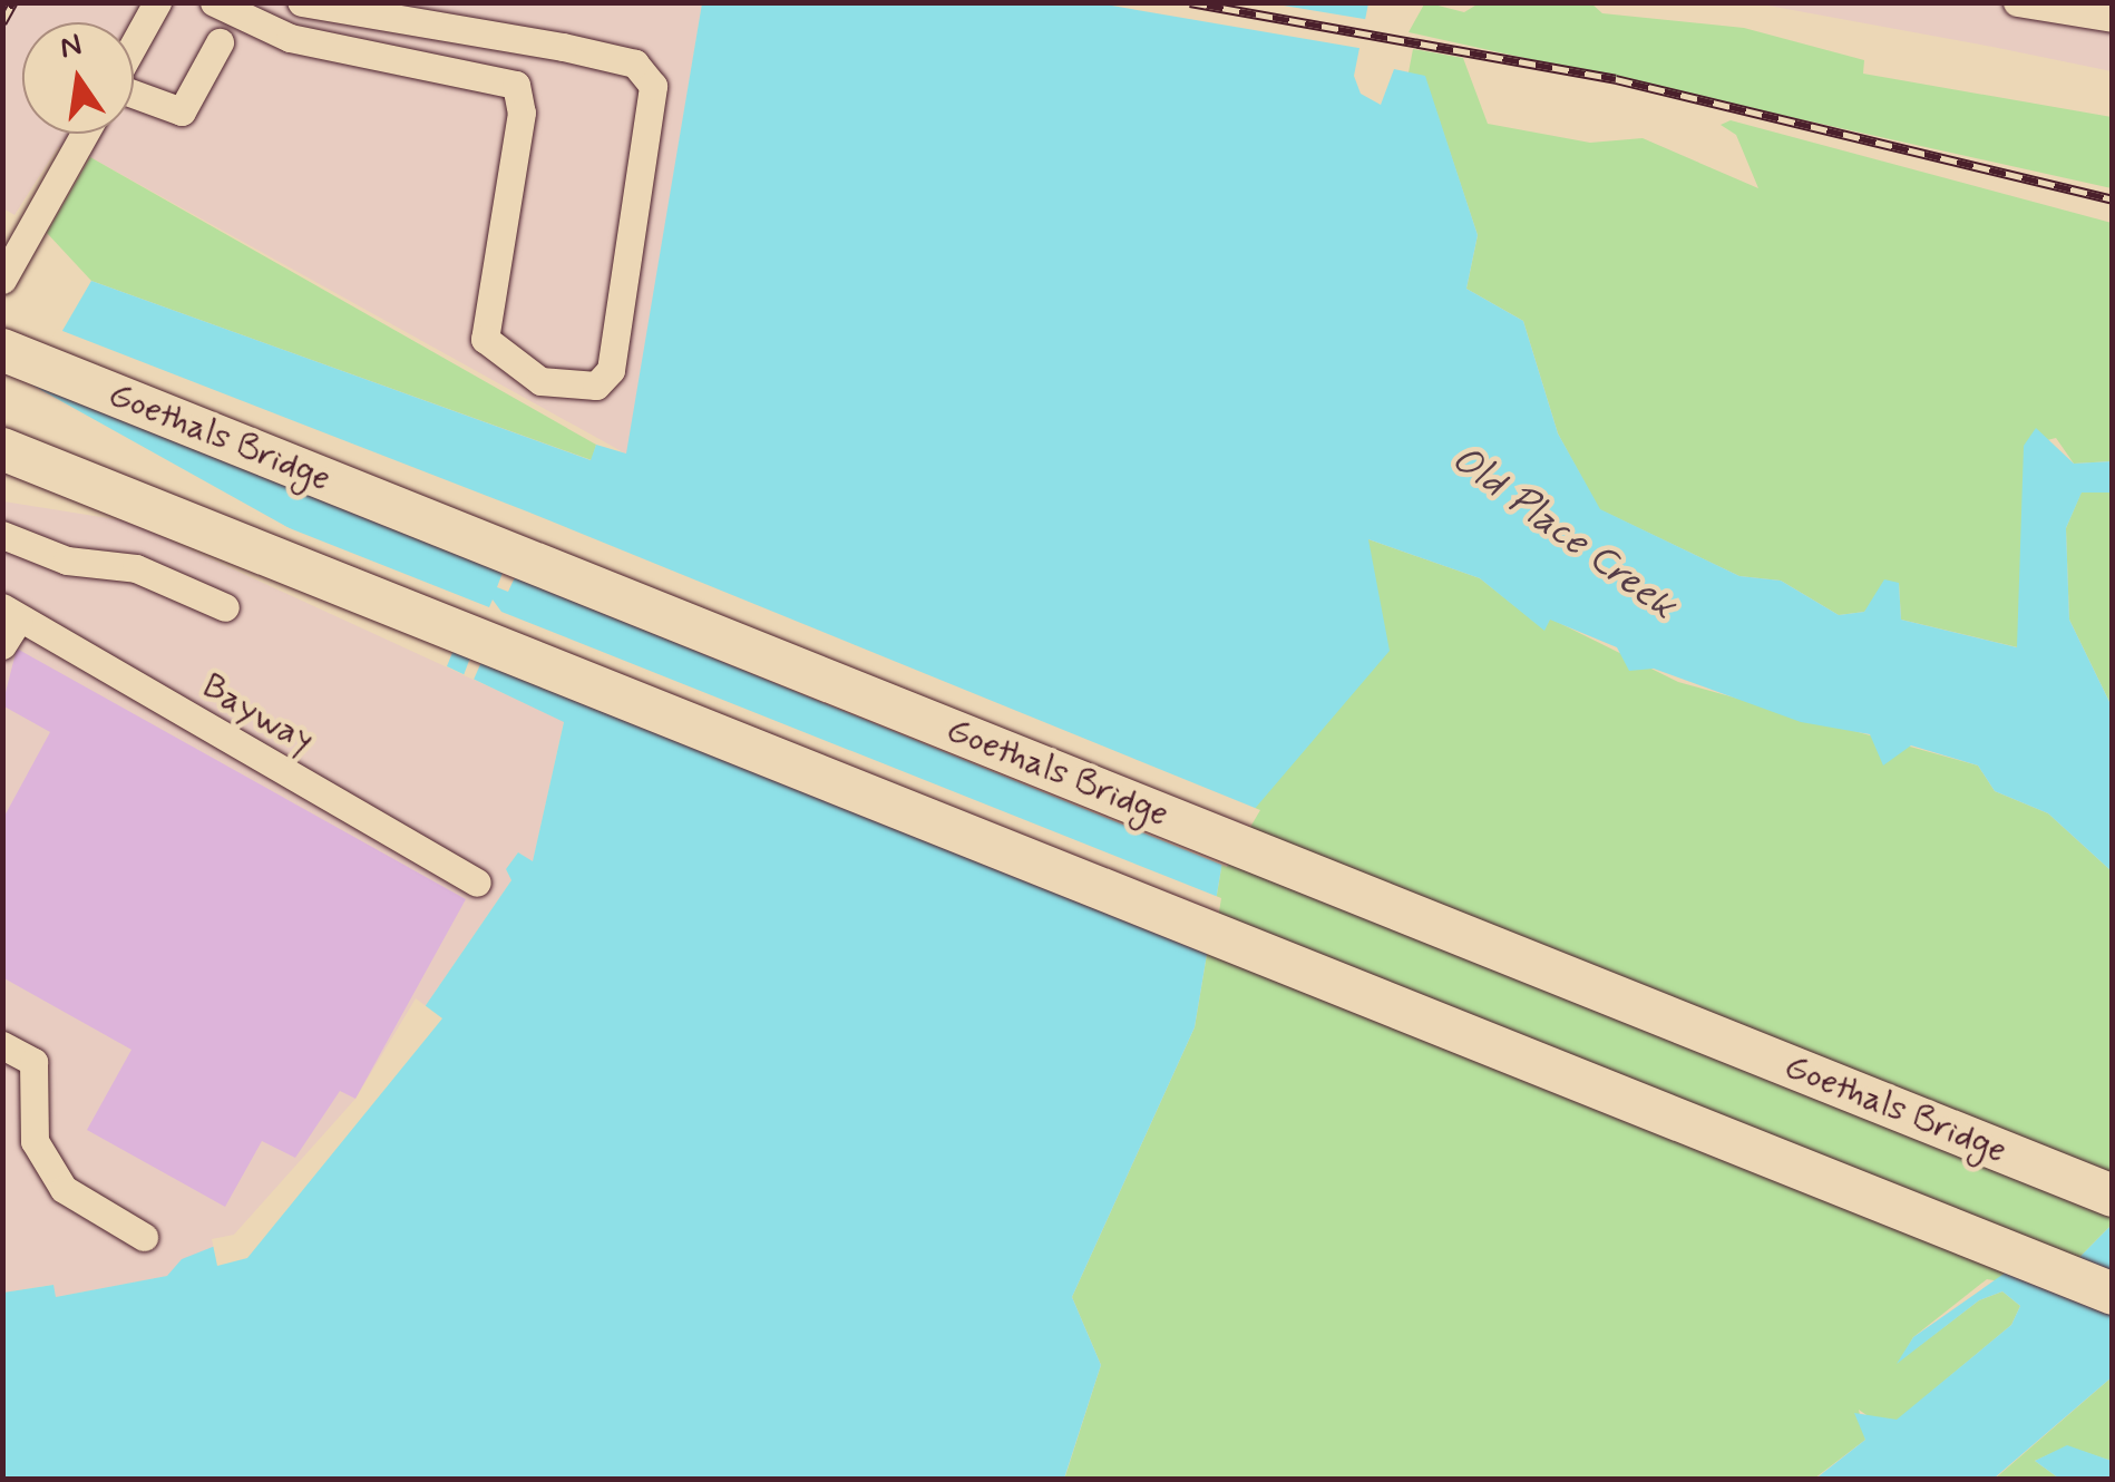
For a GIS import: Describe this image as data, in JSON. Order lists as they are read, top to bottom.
{
  "streets": {
    "highway": ["Goethals Bridge"],
    "street": ["Bayway"]
  },
  "water": ["Old Place Creek"],
  "north": "top"
}
